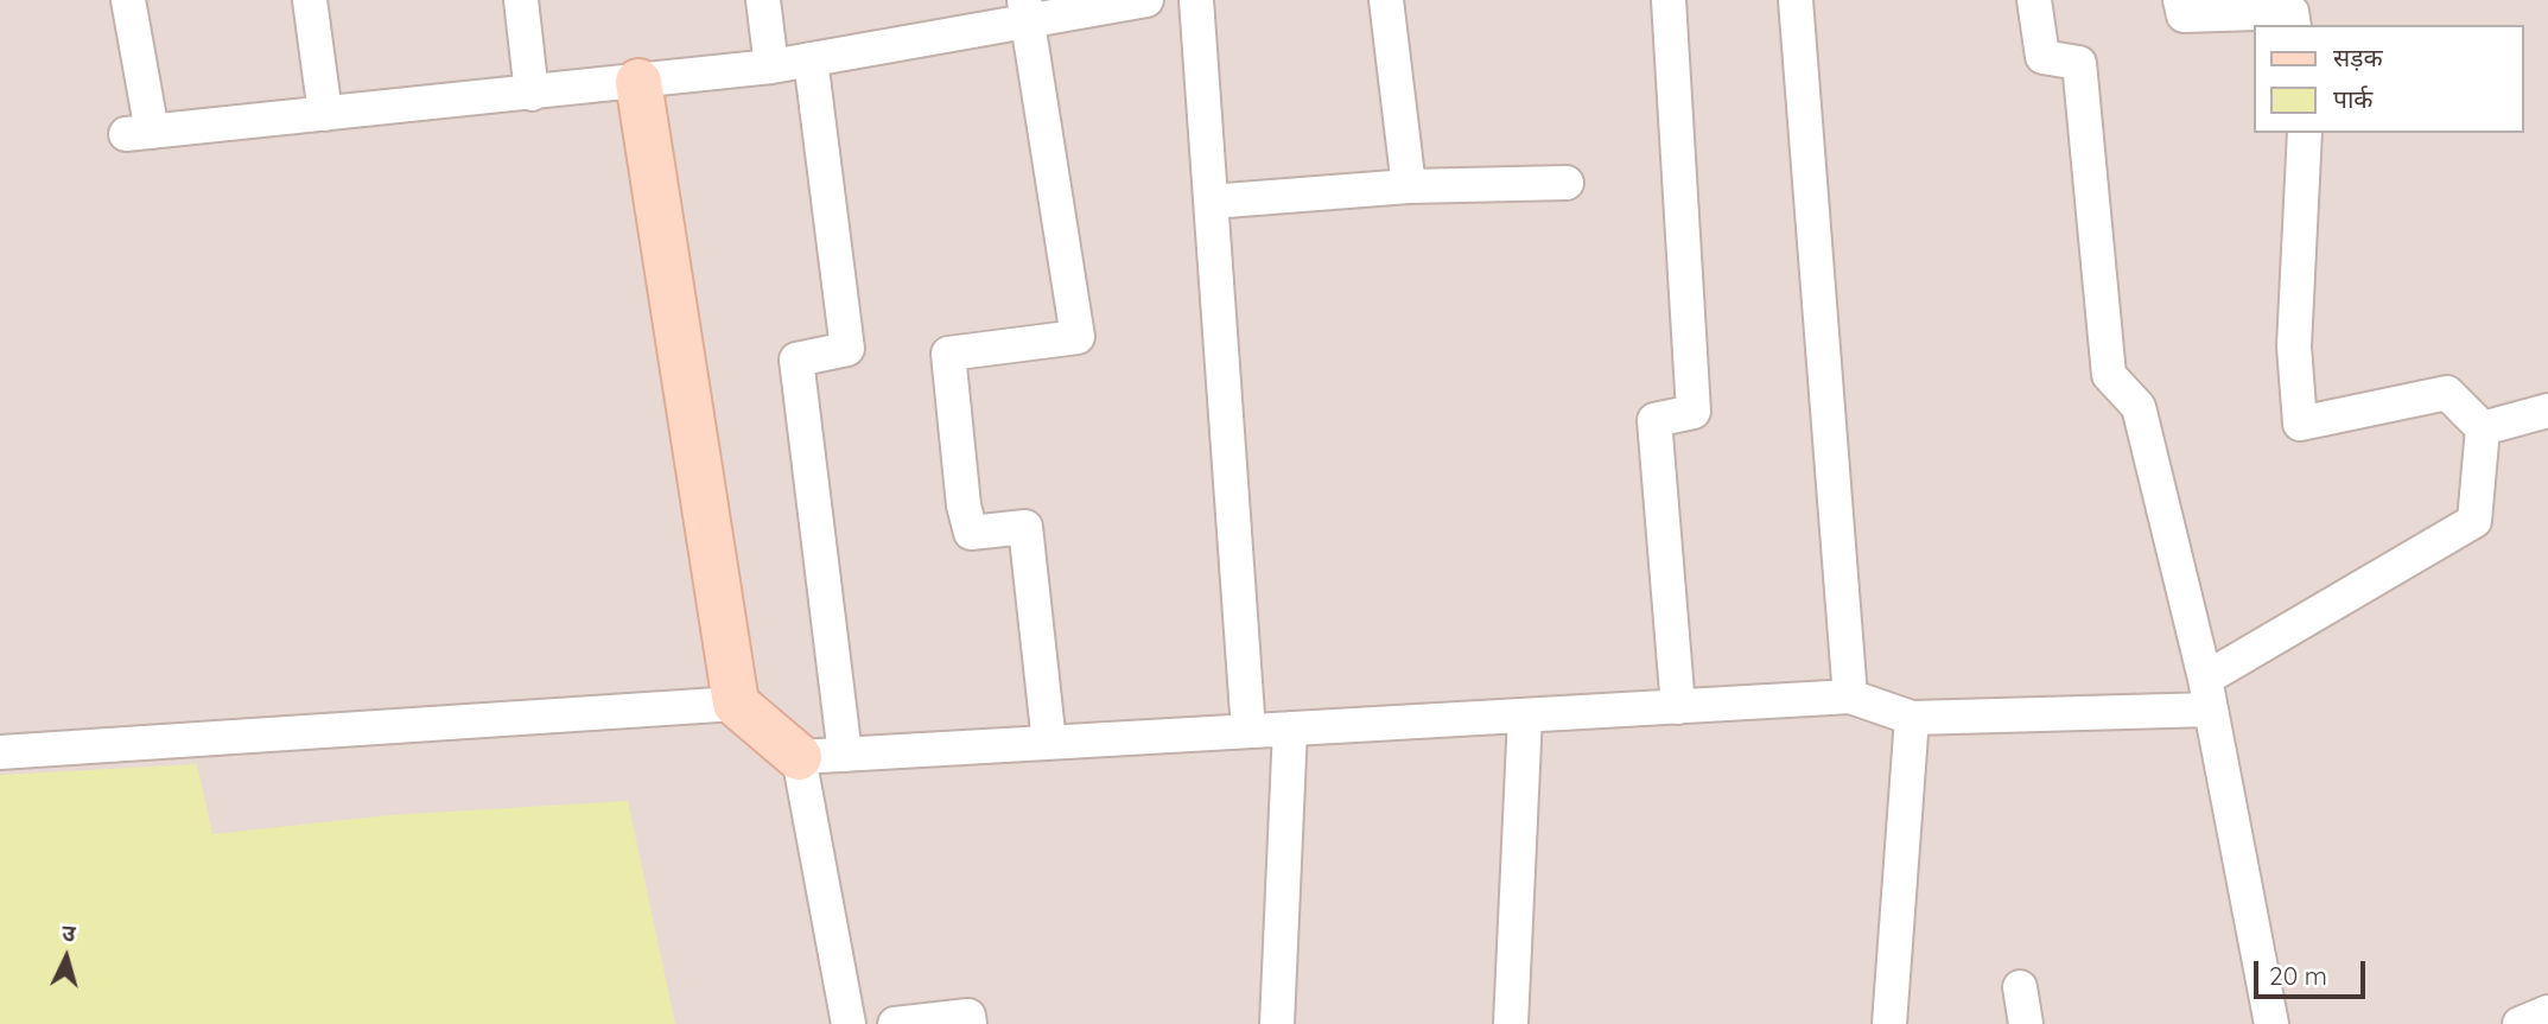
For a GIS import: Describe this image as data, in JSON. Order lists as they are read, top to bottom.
{
  "legend": ["सड़क", "पार्क"],
  "scale_bar": "20 m",
  "north": "top"
}
